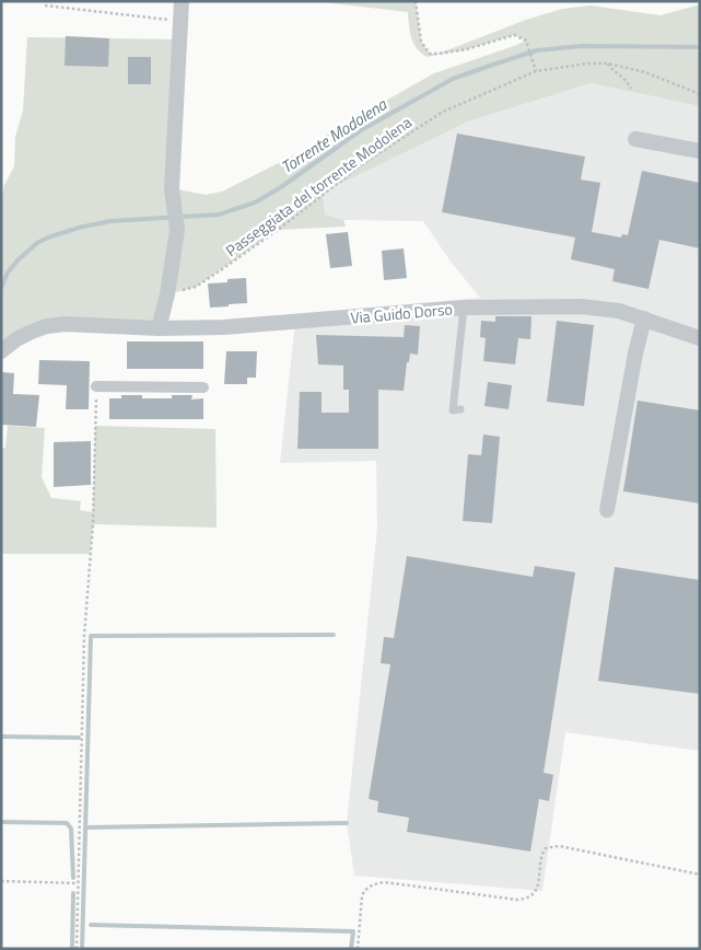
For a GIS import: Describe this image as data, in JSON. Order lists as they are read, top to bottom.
{
  "streets": {
    "street": ["Via Guido Dorso"],
    "path": ["Passeggiata del torrente Modolena"]
  },
  "water": ["Torrente Modolena"]
}
